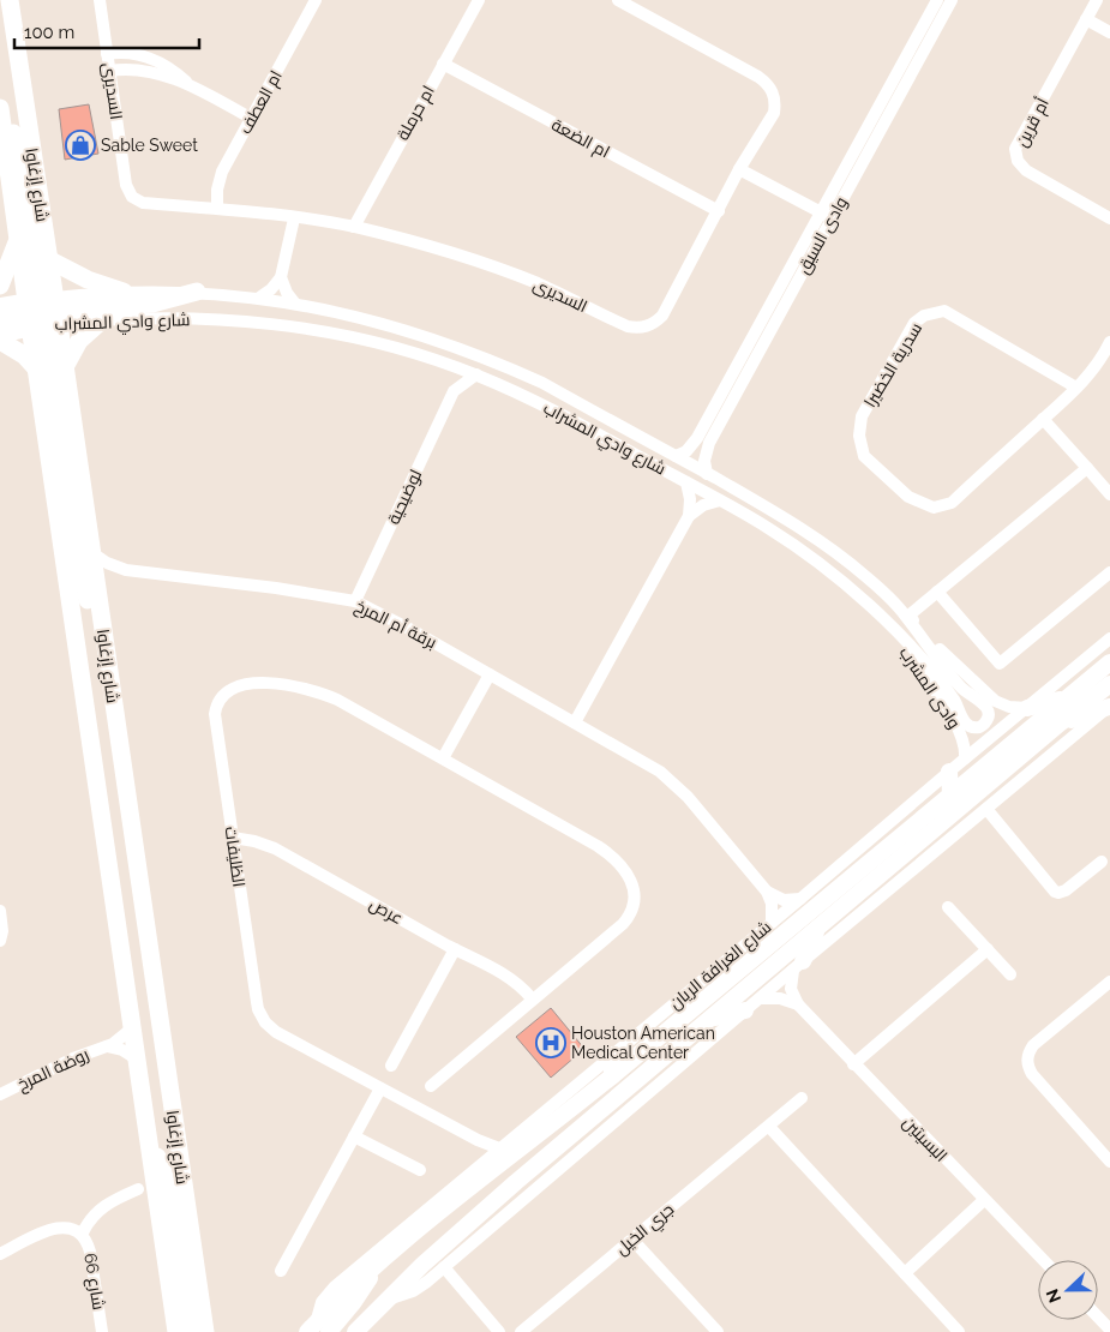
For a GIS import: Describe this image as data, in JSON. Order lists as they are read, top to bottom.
{
  "streets": {
    "main road": ["شارع إزغاوا", "شارع وادي المشراب", "شارع الغرافة الريان"],
    "street": [
      "السديرى",
      "ام العطف",
      "ام حرملة",
      "أم قرين",
      "ام الضعة",
      "وادى السيق",
      "سدرية الخضيرا",
      "لوضيحية",
      "برقة أم المرخ",
      "وادى المشرب",
      "الظليفات",
      "عرص",
      "روضة المرخ",
      "البسيتين",
      "جري الخيل",
      "شارع 66"
    ]
  },
  "crossings": [
    ["السديرى", "ام العطف"],
    ["السديرى", "ام حرملة"],
    ["السديرى", "ام الضعة"],
    ["ام حرملة", "ام الضعة"],
    ["شارع إزغاوا", "شارع وادي المشراب"],
    ["شارع إزغاوا", "برقة أم المرخ"],
    ["شارع إزغاوا", "روضة المرخ"],
    ["وادى السيق", "شارع وادي المشراب"],
    ["شارع وادي المشراب", "لوضيحية"],
    ["شارع وادي المشراب", "وادى المشرب"],
    ["شارع وادي المشراب", "شارع الغرافة الريان"],
    ["لوضيحية", "برقة أم المرخ"],
    ["برقة أم المرخ", "شارع الغرافة الريان"],
    ["وادى المشرب", "شارع الغرافة الريان"],
    ["الظليفات", "عرص"],
    ["الظليفات", "شارع الغرافة الريان"]
  ],
  "places": {
    "shop": ["Sable Sweet"],
    "hospital": ["Houston American Medical Center"]
  },
  "scale_bar": "100 m",
  "north": "left"
}
